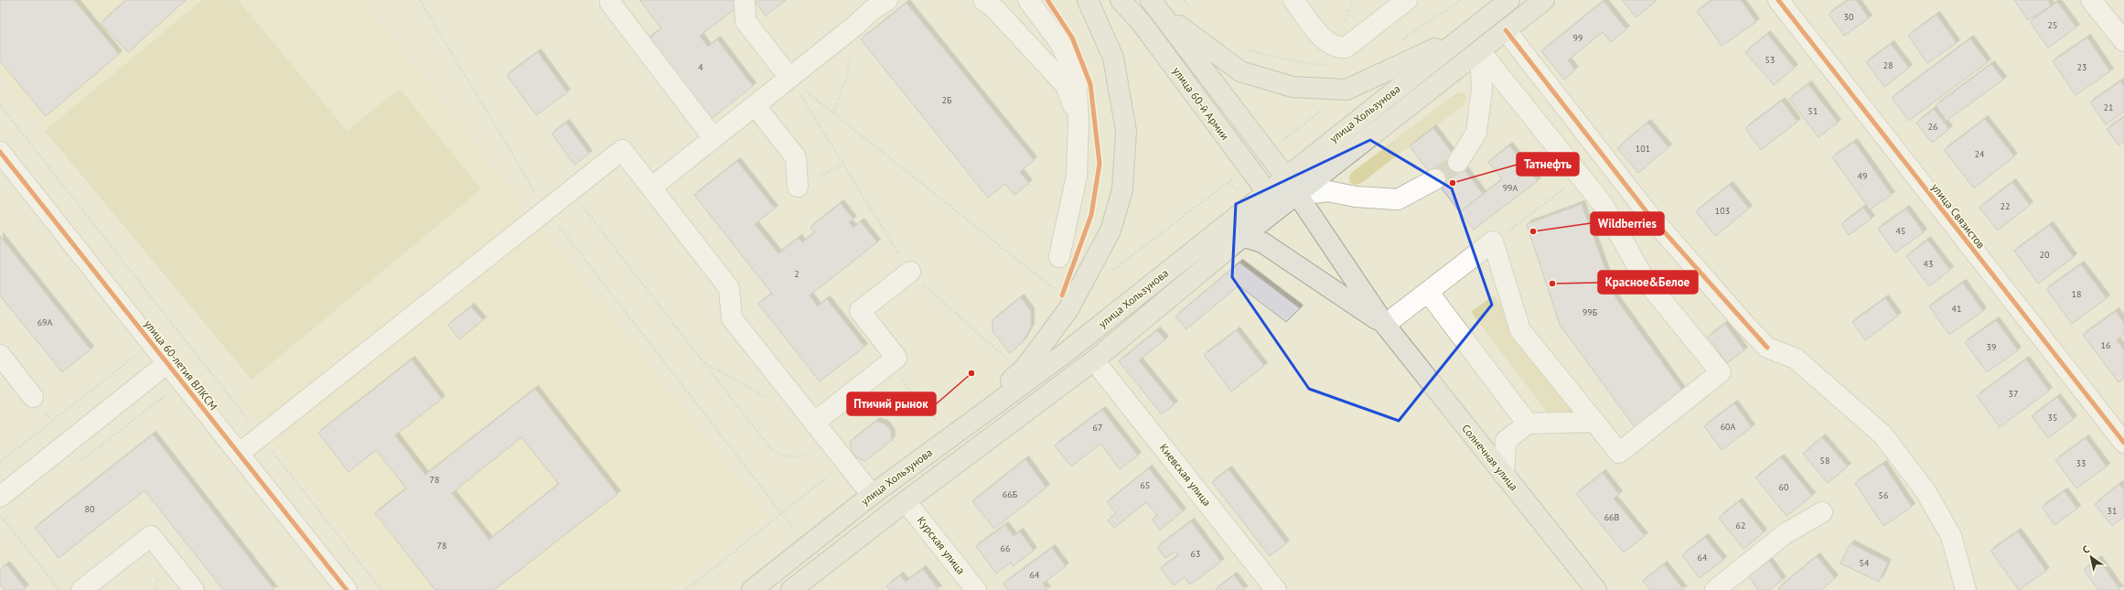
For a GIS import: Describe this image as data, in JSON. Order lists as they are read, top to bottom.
{
  "streets": {
    "main road": ["улица 60-й Армии", "улица Хользунова", "Солнечная улица"],
    "street": [
      "улица Связистов",
      "улица 60-летия ВЛКСМ",
      "Киевская улица",
      "Курская улица"
    ]
  },
  "crossings": [
    ["улица 60-й Армии", "улица Хользунова"],
    ["улица 60-й Армии", "Солнечная улица"],
    ["улица Хользунова", "Солнечная улица"],
    ["улица Хользунова", "Киевская улица"],
    ["улица Хользунова", "Курская улица"]
  ],
  "places": [
    "Татнефть",
    "Wildberries",
    "Красное&Белое",
    "Птичий рынок"
  ],
  "house_numbers": [
    "30",
    "25",
    "99",
    "53",
    "28",
    "4",
    "23",
    "2Б",
    "21",
    "51",
    "26",
    "101",
    "24",
    "49",
    "99А",
    "22",
    "103",
    "45",
    "20",
    "43",
    "2",
    "18",
    "41",
    "99Б",
    "69А",
    "16",
    "39",
    "37",
    "35",
    "60А",
    "67",
    "58",
    "33",
    "78",
    "65",
    "60",
    "66Б",
    "56",
    "80",
    "31",
    "66В",
    "62",
    "78",
    "66",
    "63",
    "64",
    "54",
    "64"
  ],
  "north": "top left"
}
